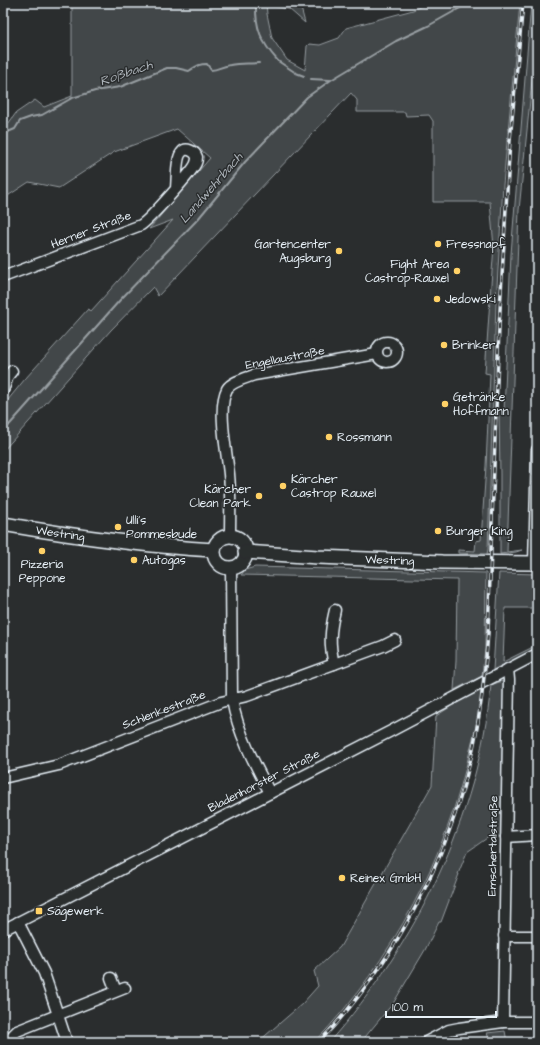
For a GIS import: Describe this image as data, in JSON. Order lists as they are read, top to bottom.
{
  "streets": {
    "main road": ["Westring"],
    "street": [
      "Herner Straße",
      "Engellaustraße",
      "Schlenkestraße",
      "Bladenhorster Straße",
      "Emschertalstraße"
    ]
  },
  "crossings": [
    ["Engellaustraße", "Westring"],
    ["Bladenhorster Straße", "Emschertalstraße"]
  ],
  "water": ["Roßbach", "Landwehrbach"],
  "places": {
    "other": [
      "Fressnapf",
      "Gartencenter Augsburg",
      "Fight Area Castrop-Rauxel",
      "Jedowski",
      "Brinker",
      "Getränke Hoffmann",
      "Rossmann",
      "Kärcher Castrop Rauxel",
      "Kärcher Clean Park",
      "Ulli’s Pommesbude",
      "Burger King",
      "Pizzeria Peppone",
      "Autogas",
      "Reinex GmbH"
    ],
    "transit": ["Sägewerk"]
  },
  "scale_bar": "100 m"
}
